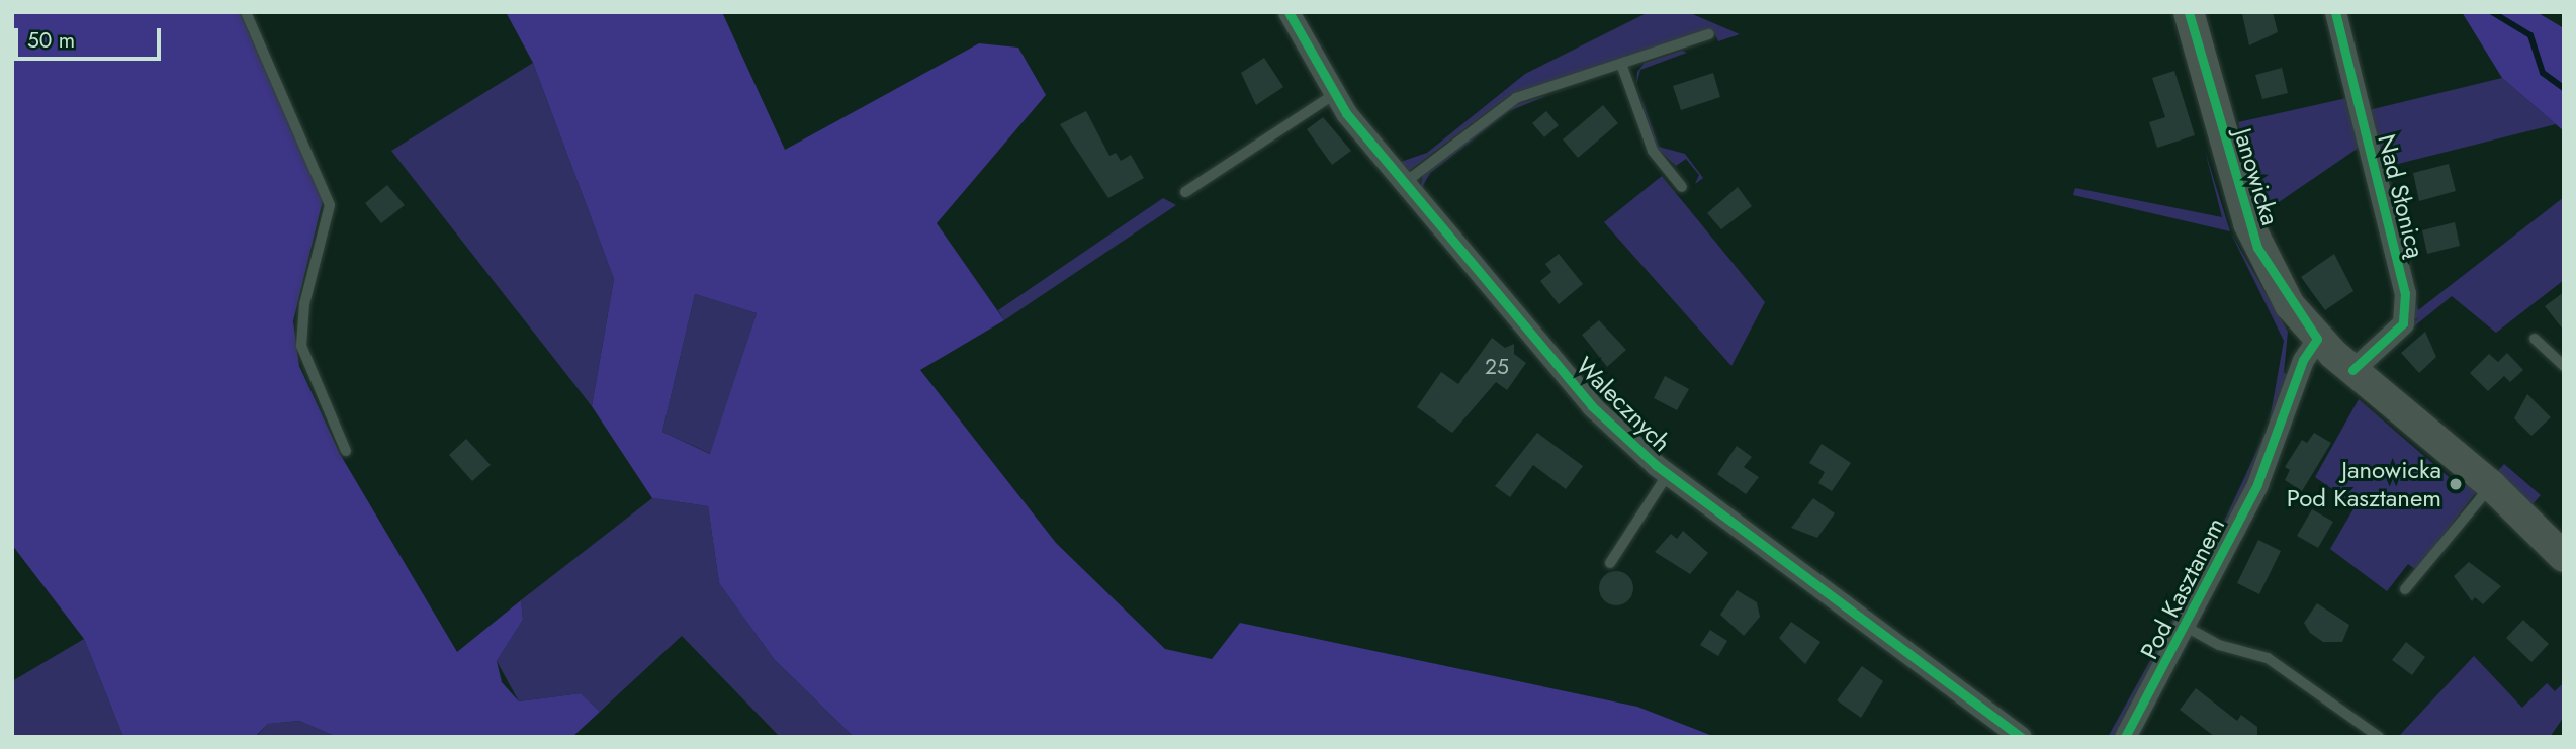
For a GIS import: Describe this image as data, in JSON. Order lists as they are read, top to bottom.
{
  "streets": {
    "street": [
      "Janowicka",
      "Nad Słonicą",
      "Walecznych",
      "Pod Kasztanem"
    ]
  },
  "crossings": [
    ["Janowicka", "Nad Słonicą"],
    ["Janowicka", "Pod Kasztanem"]
  ],
  "places": ["Janowicka Pod Kasztanem"],
  "house_numbers": ["25"],
  "scale_bar": "50 m"
}
